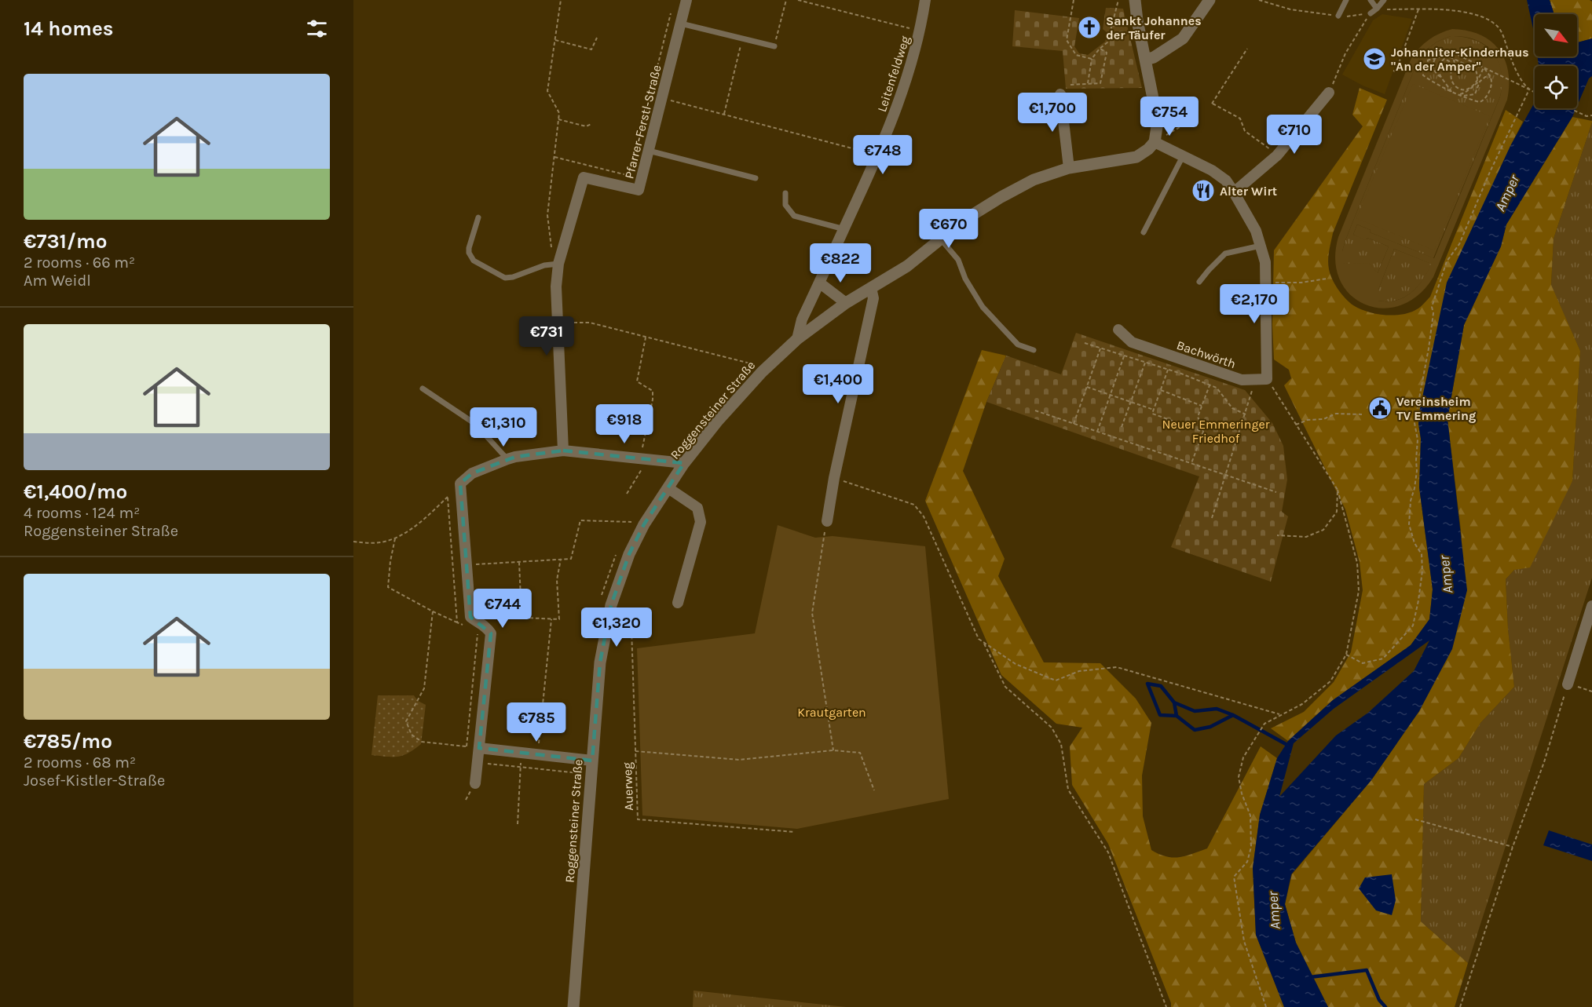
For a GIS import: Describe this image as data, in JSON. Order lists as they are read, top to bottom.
{
  "streets": {
    "street": [
      "Leitenfeldweg",
      "Pfarrer-Ferstl-Straße",
      "Bachwörth",
      "Roggensteiner Straße"
    ],
    "path": ["Auerweg"]
  },
  "crossings": [
    ["Leitenfeldweg", "Roggensteiner Straße"],
    ["Roggensteiner Straße", "Auerweg"]
  ],
  "water": ["Amper"],
  "parks": ["Neuer Emmeringer Friedhof", "Krautgarten"],
  "places": {
    "church": ["Sankt Johannes der Täufer"],
    "school or university": ["Johanniter-Kinderhaus \"An der Amper\""],
    "restaurant": ["Alter Wirt"],
    "public building": ["Vereinsheim TV Emmering"]
  },
  "north": "bottom right",
  "page": {
    "heading": "14 homes",
    "list": [
      {
        "name": "€731/mo",
        "note": "2 rooms · 66 m² · Am Weidl"
      },
      {
        "name": "€1,400/mo",
        "note": "4 rooms · 124 m² · Roggensteiner Straße"
      },
      {
        "name": "€785/mo",
        "note": "2 rooms · 68 m² · Josef-Kistler-Straße"
      }
    ],
    "price": [
      "€1,700",
      "€754",
      "€710",
      "€748",
      "€670",
      "€822",
      "€2,170",
      "€731",
      "€1,400",
      "€918",
      "€1,310",
      "€744",
      "€1,320",
      "€785"
    ]
  }
}
